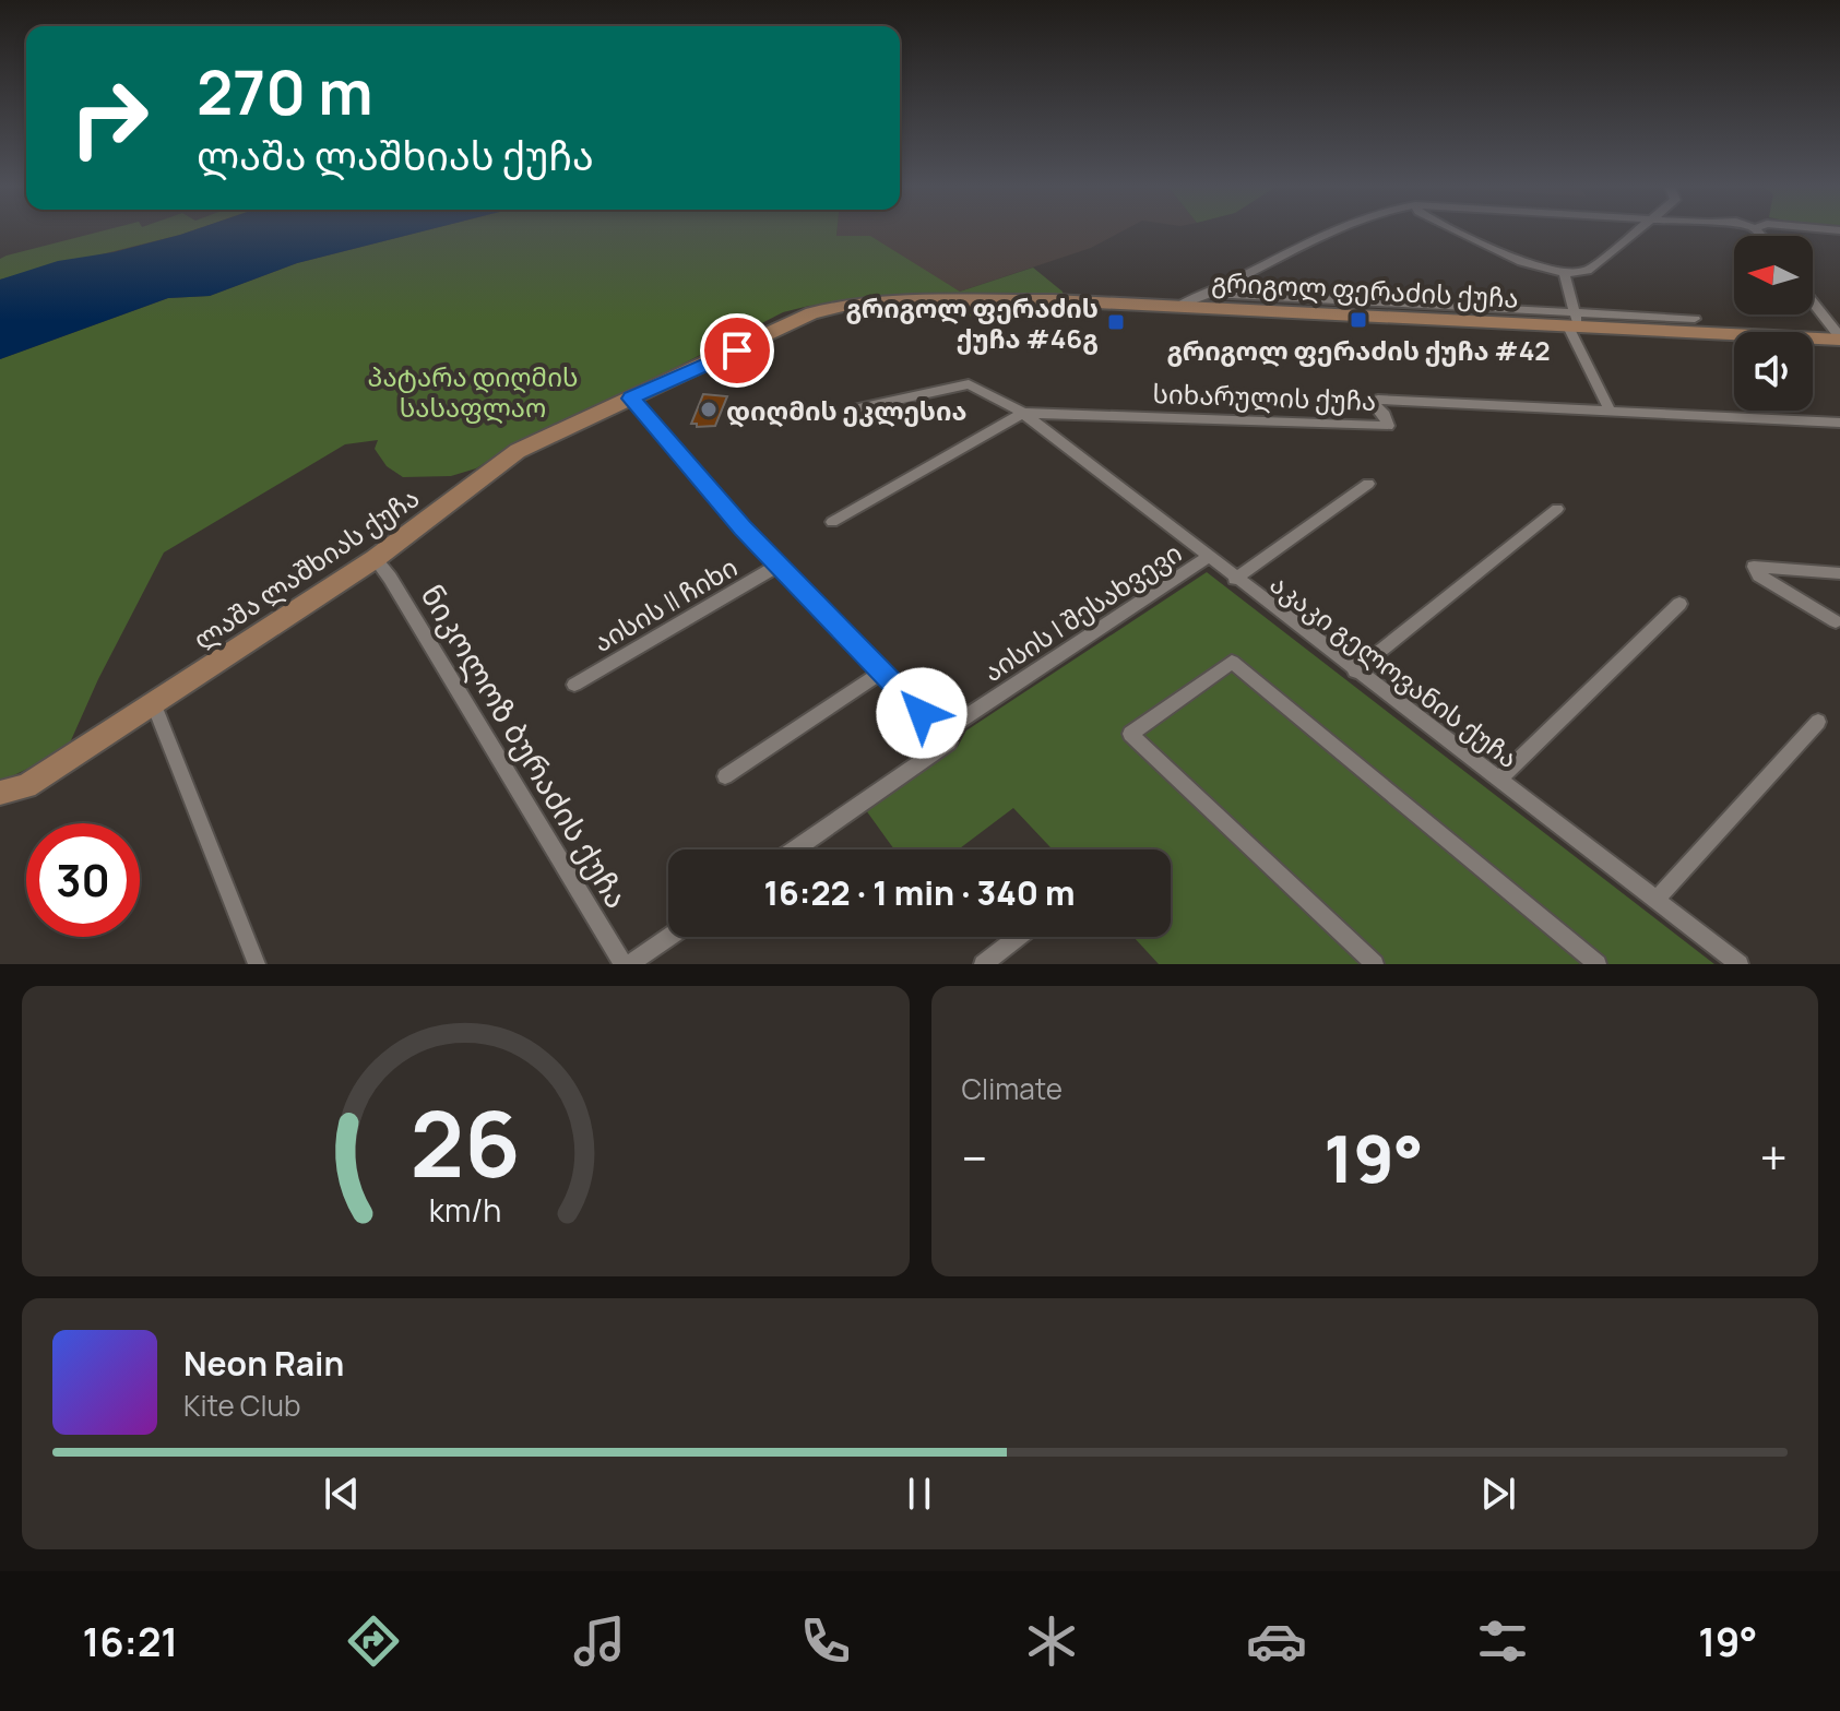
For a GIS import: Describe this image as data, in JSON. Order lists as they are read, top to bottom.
{
  "streets": {
    "street": [
      "გრიგოლ ფერაძის ქუჩა",
      "სიხარულის ქუჩა",
      "ლაშა ლაშხიას ქუჩა",
      "აისის II ჩიხი",
      "აისის I შესახვევი",
      "აკაკი გელოვანის ქუჩა",
      "ნიკოლოზ ბურაძის ქუჩა"
    ]
  },
  "crossings": [
    ["გრიგოლ ფერაძის ქუჩა", "ლაშა ლაშხიას ქუჩა"],
    ["სიხარულის ქუჩა", "აკაკი გელოვანის ქუჩა"],
    ["ლაშა ლაშხიას ქუჩა", "ნიკოლოზ ბურაძის ქუჩა"],
    ["აისის I შესახვევი", "აკაკი გელოვანის ქუჩა"]
  ],
  "parks": ["პატარა დიღმის სასაფლაო"],
  "places": {
    "transit": ["გრიგოლ ფერაძის ქუჩა #42", "გრიგოლ ფერაძის ქუჩა #46გ"],
    "other": ["დიღმის ეკლესია"]
  },
  "north": "left",
  "page": {
    "turn": ["270 m", "ლაშა ლაშხიას ქუჩა"],
    "limit": "30",
    "trip": "16:22 · 1 min · 340 m",
    "tile": "Climate",
    "heat": ["−", "19°", "+"],
    "song": ["Neon Rain", "Kite Club"],
    "tabs": ["16:21", "19°"],
    "gauge": ["26", "km/h"]
  }
}
